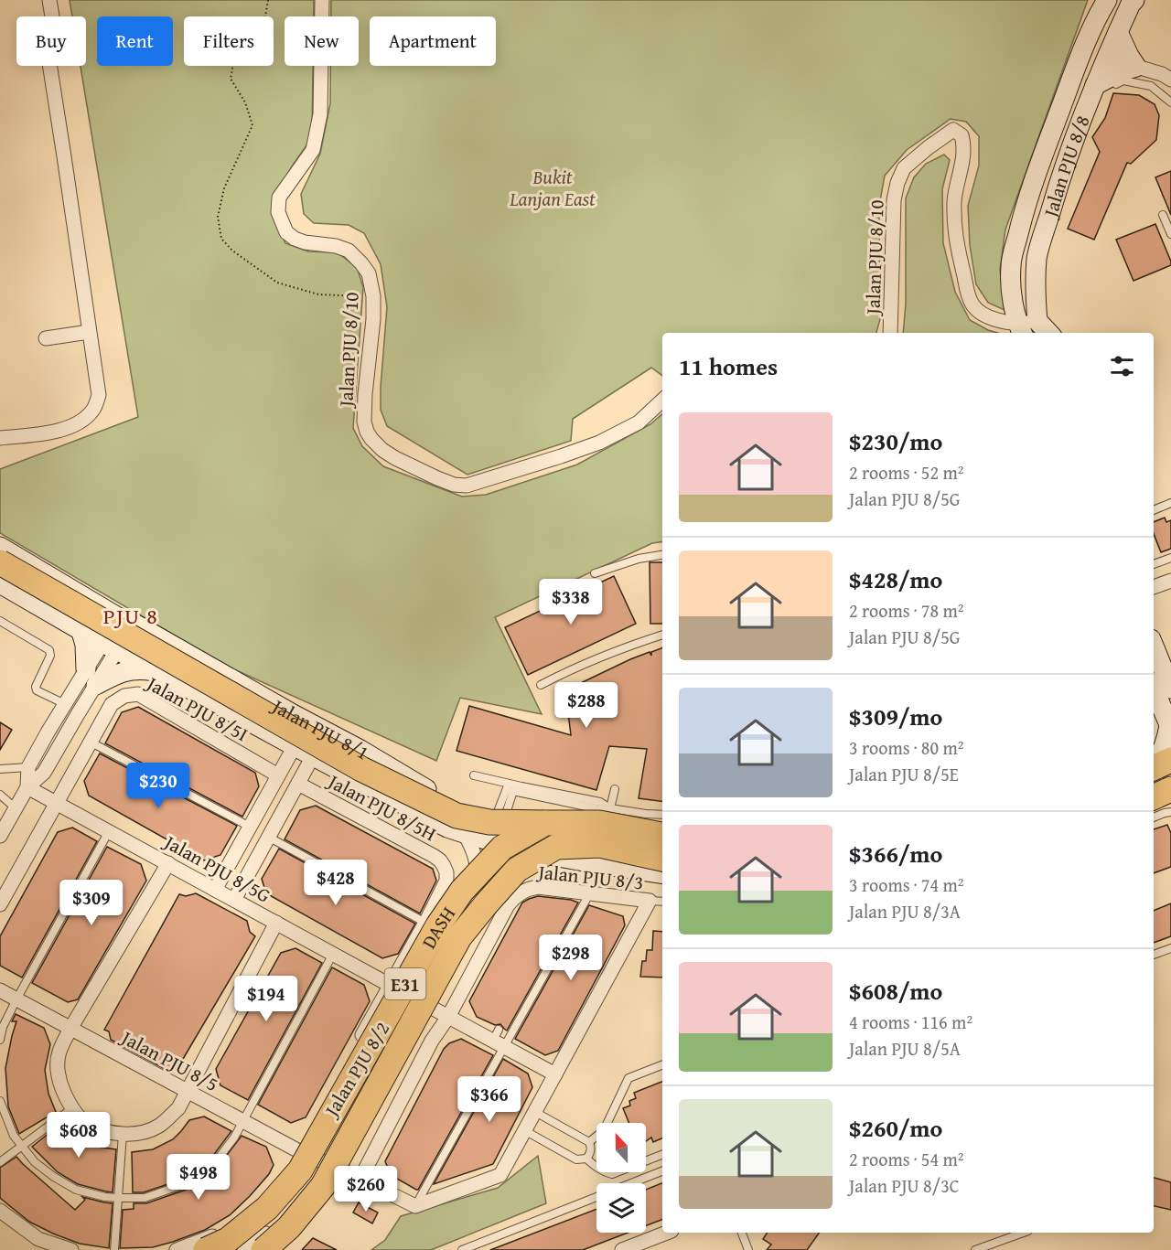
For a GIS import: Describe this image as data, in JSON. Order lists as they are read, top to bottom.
{
  "streets": {
    "highway": ["DASH", "E31"],
    "main road": ["Jalan PJU 8/8", "Jalan PJU 8/1"],
    "street": [
      "Jalan PJU 8/10",
      "Jalan PJU 8/5I",
      "Jalan PJU 8/5H",
      "Jalan PJU 8/5G",
      "Jalan PJU 8/3",
      "Jalan PJU 8/5",
      "Jalan PJU 8/2"
    ]
  },
  "crossings": [
    ["Jalan PJU 8/8", "Jalan PJU 8/10"],
    ["Jalan PJU 8/5I", "Jalan PJU 8/5G"],
    ["Jalan PJU 8/1", "Jalan PJU 8/2"],
    ["Jalan PJU 8/5H", "Jalan PJU 8/5G"],
    ["Jalan PJU 8/5H", "Jalan PJU 8/5"],
    ["Jalan PJU 8/5G", "Jalan PJU 8/2"],
    ["Jalan PJU 8/3", "Jalan PJU 8/5"],
    ["Jalan PJU 8/5", "Jalan PJU 8/2"]
  ],
  "districts": ["PJU 8"],
  "parks": ["Bukit Lanjan East"],
  "north": "top",
  "page": {
    "chip": [
      "Buy",
      "Rent",
      "Filters",
      "New",
      "Apartment"
    ],
    "heading": "11 homes",
    "list": [
      {
        "name": "$230/mo",
        "note": "2 rooms · 52 m² · Jalan PJU 8/5G"
      },
      {
        "name": "$428/mo",
        "note": "2 rooms · 78 m² · Jalan PJU 8/5G"
      },
      {
        "name": "$309/mo",
        "note": "3 rooms · 80 m² · Jalan PJU 8/5E"
      },
      {
        "name": "$366/mo",
        "note": "3 rooms · 74 m² · Jalan PJU 8/3A"
      },
      {
        "name": "$608/mo",
        "note": "4 rooms · 116 m² · Jalan PJU 8/5A"
      },
      {
        "name": "$260/mo",
        "note": "2 rooms · 54 m² · Jalan PJU 8/3C"
      }
    ],
    "price": [
      "$338",
      "$288",
      "$230",
      "$428",
      "$309",
      "$298",
      "$194",
      "$366",
      "$608",
      "$498",
      "$260"
    ]
  }
}
